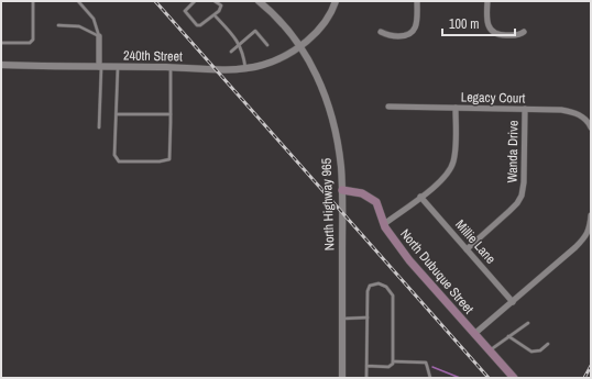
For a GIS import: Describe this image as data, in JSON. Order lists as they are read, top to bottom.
{
  "streets": {
    "main road": ["North Dubuque Street"],
    "street": [
      "240th Street",
      "Legacy Court",
      "Wanda Drive",
      "North Highway 965",
      "Millie Lane"
    ]
  },
  "crossings": [
    ["240th Street", "North Highway 965"],
    ["Legacy Court", "Wanda Drive"],
    ["Wanda Drive", "Millie Lane"],
    ["North Highway 965", "North Dubuque Street"]
  ],
  "scale_bar": "100 m"
}
